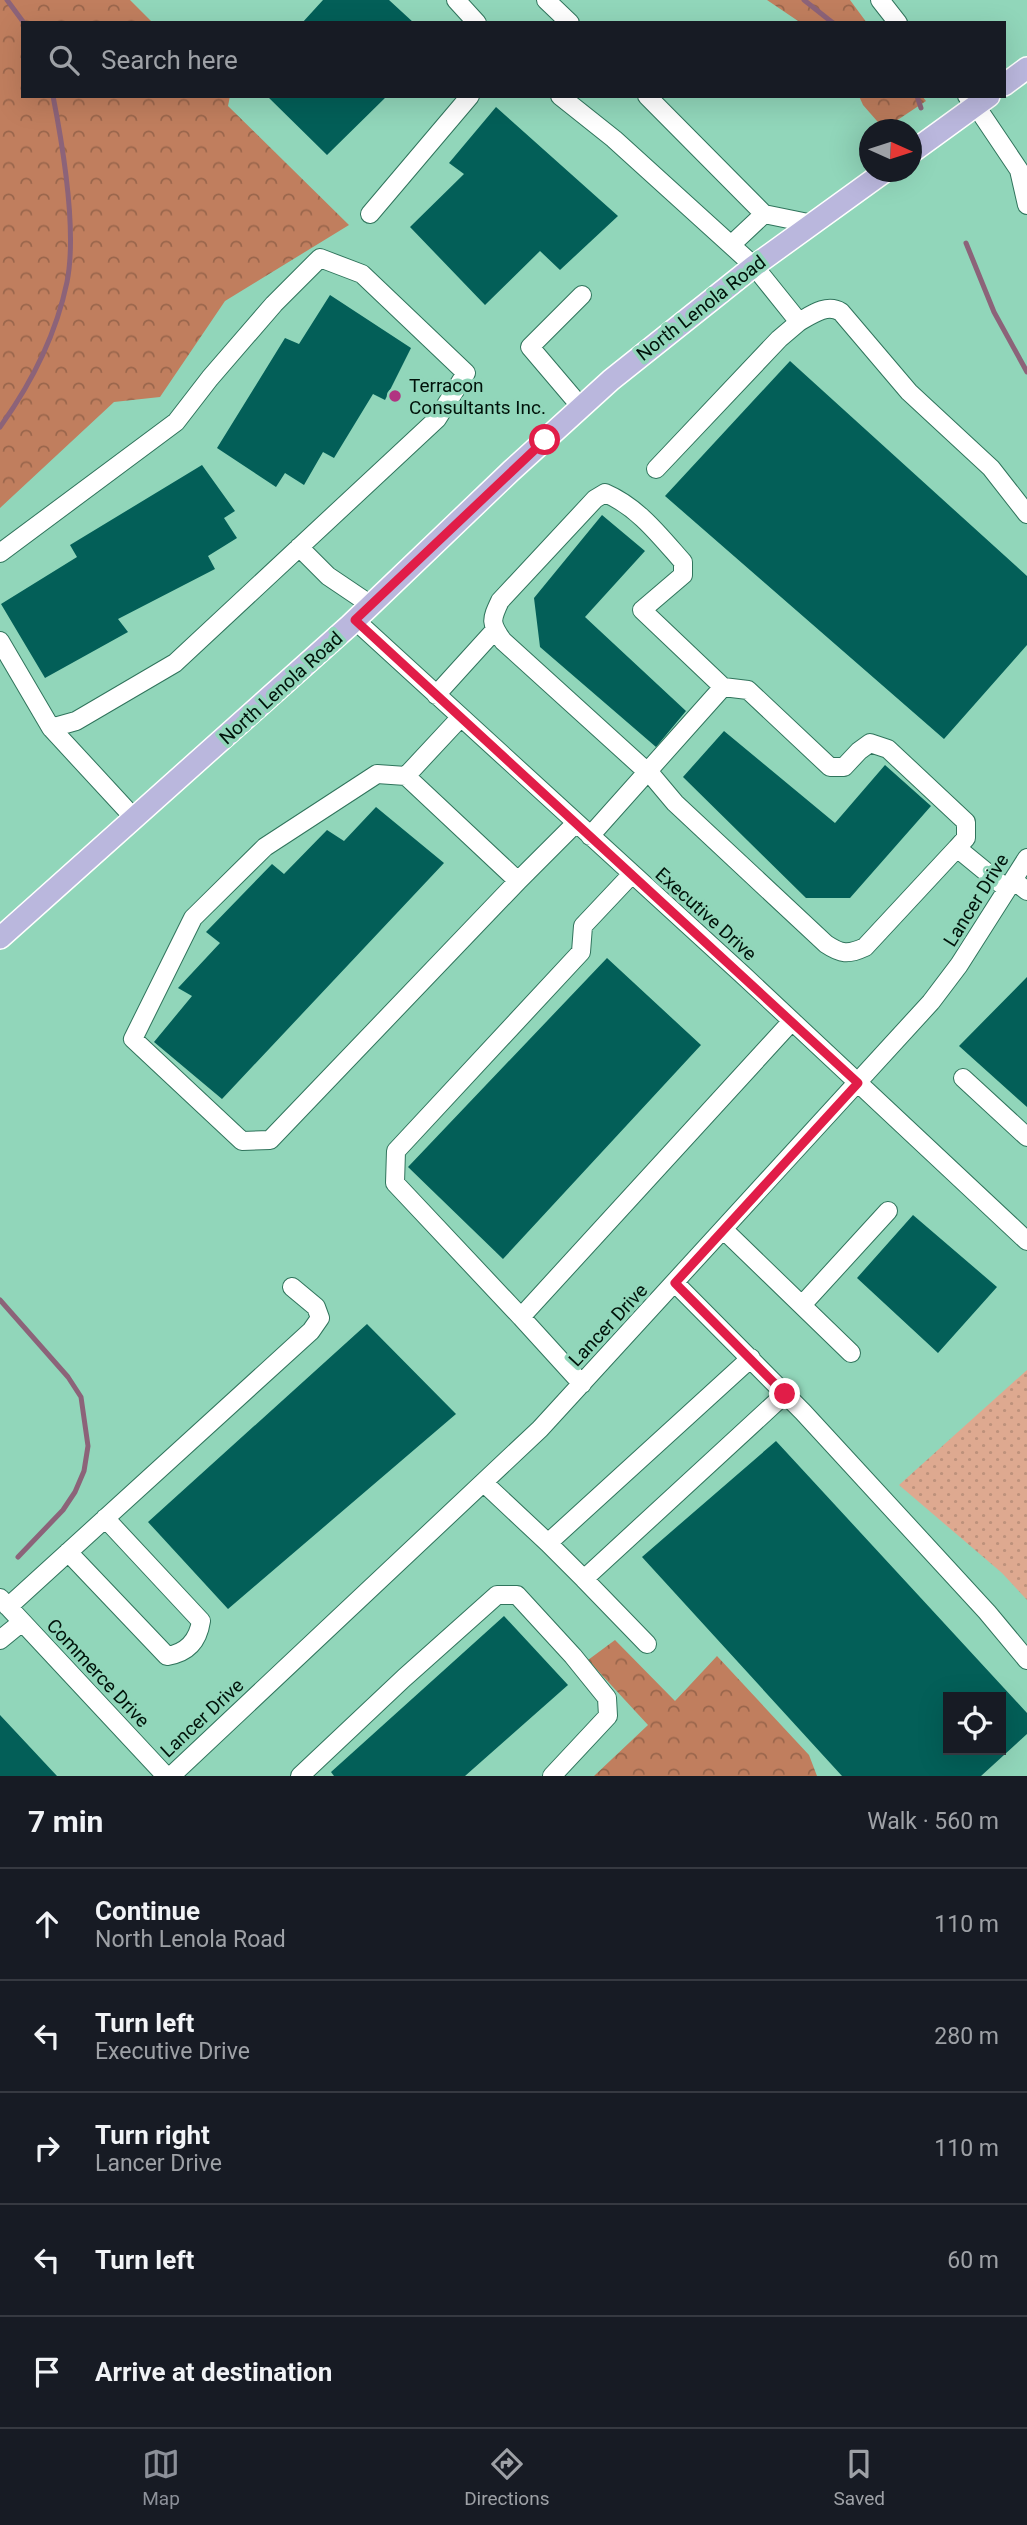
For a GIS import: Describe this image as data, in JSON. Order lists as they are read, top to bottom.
{
  "streets": {
    "main road": ["North Lenola Road"],
    "street": ["Lancer Drive", "Executive Drive", "Commerce Drive"]
  },
  "crossings": [
    ["North Lenola Road", "Executive Drive"],
    ["Lancer Drive", "Executive Drive"],
    ["Lancer Drive", "Commerce Drive"]
  ],
  "places": ["Terracon Consultants Inc."],
  "north": "right",
  "page": {
    "search": "Search here",
    "heading": ["7 min", "Walk · 560 m"],
    "list": [
      ["Continue", "North Lenola Road", "110 m"],
      ["Turn left", "Executive Drive", "280 m"],
      ["Turn right", "Lancer Drive", "110 m"],
      ["Turn left", "60 m"],
      "Arrive at destination"
    ],
    "nav": ["Map", "Directions", "Saved"]
  }
}
